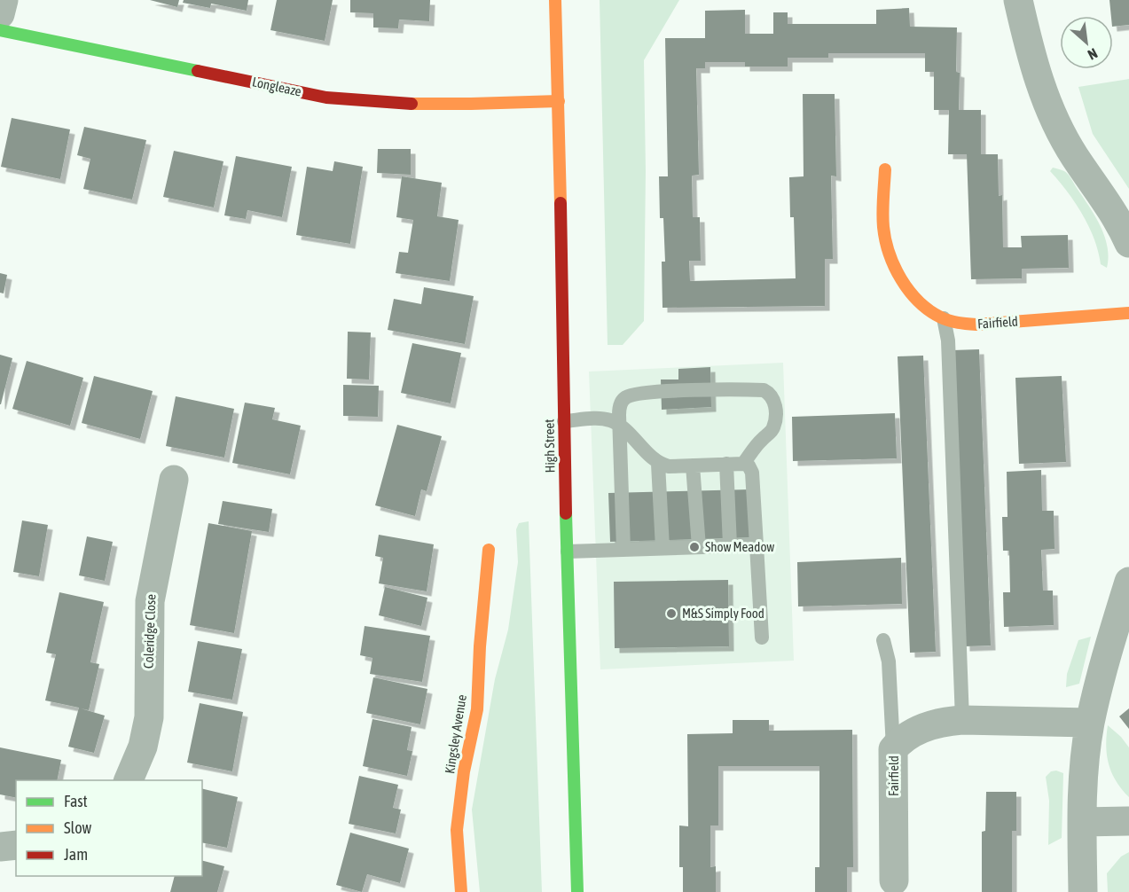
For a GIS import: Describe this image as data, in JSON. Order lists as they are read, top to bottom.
{
  "streets": {
    "street": [
      "Longleaze",
      "Fairfield",
      "High Street",
      "Coleridge Close",
      "Kingsley Avenue"
    ]
  },
  "crossings": [
    ["Longleaze", "High Street"]
  ],
  "places": ["Show Meadow", "M&S Simply Food"],
  "legend": ["Fast", "Slow", "Jam"],
  "north": "bottom right"
}
